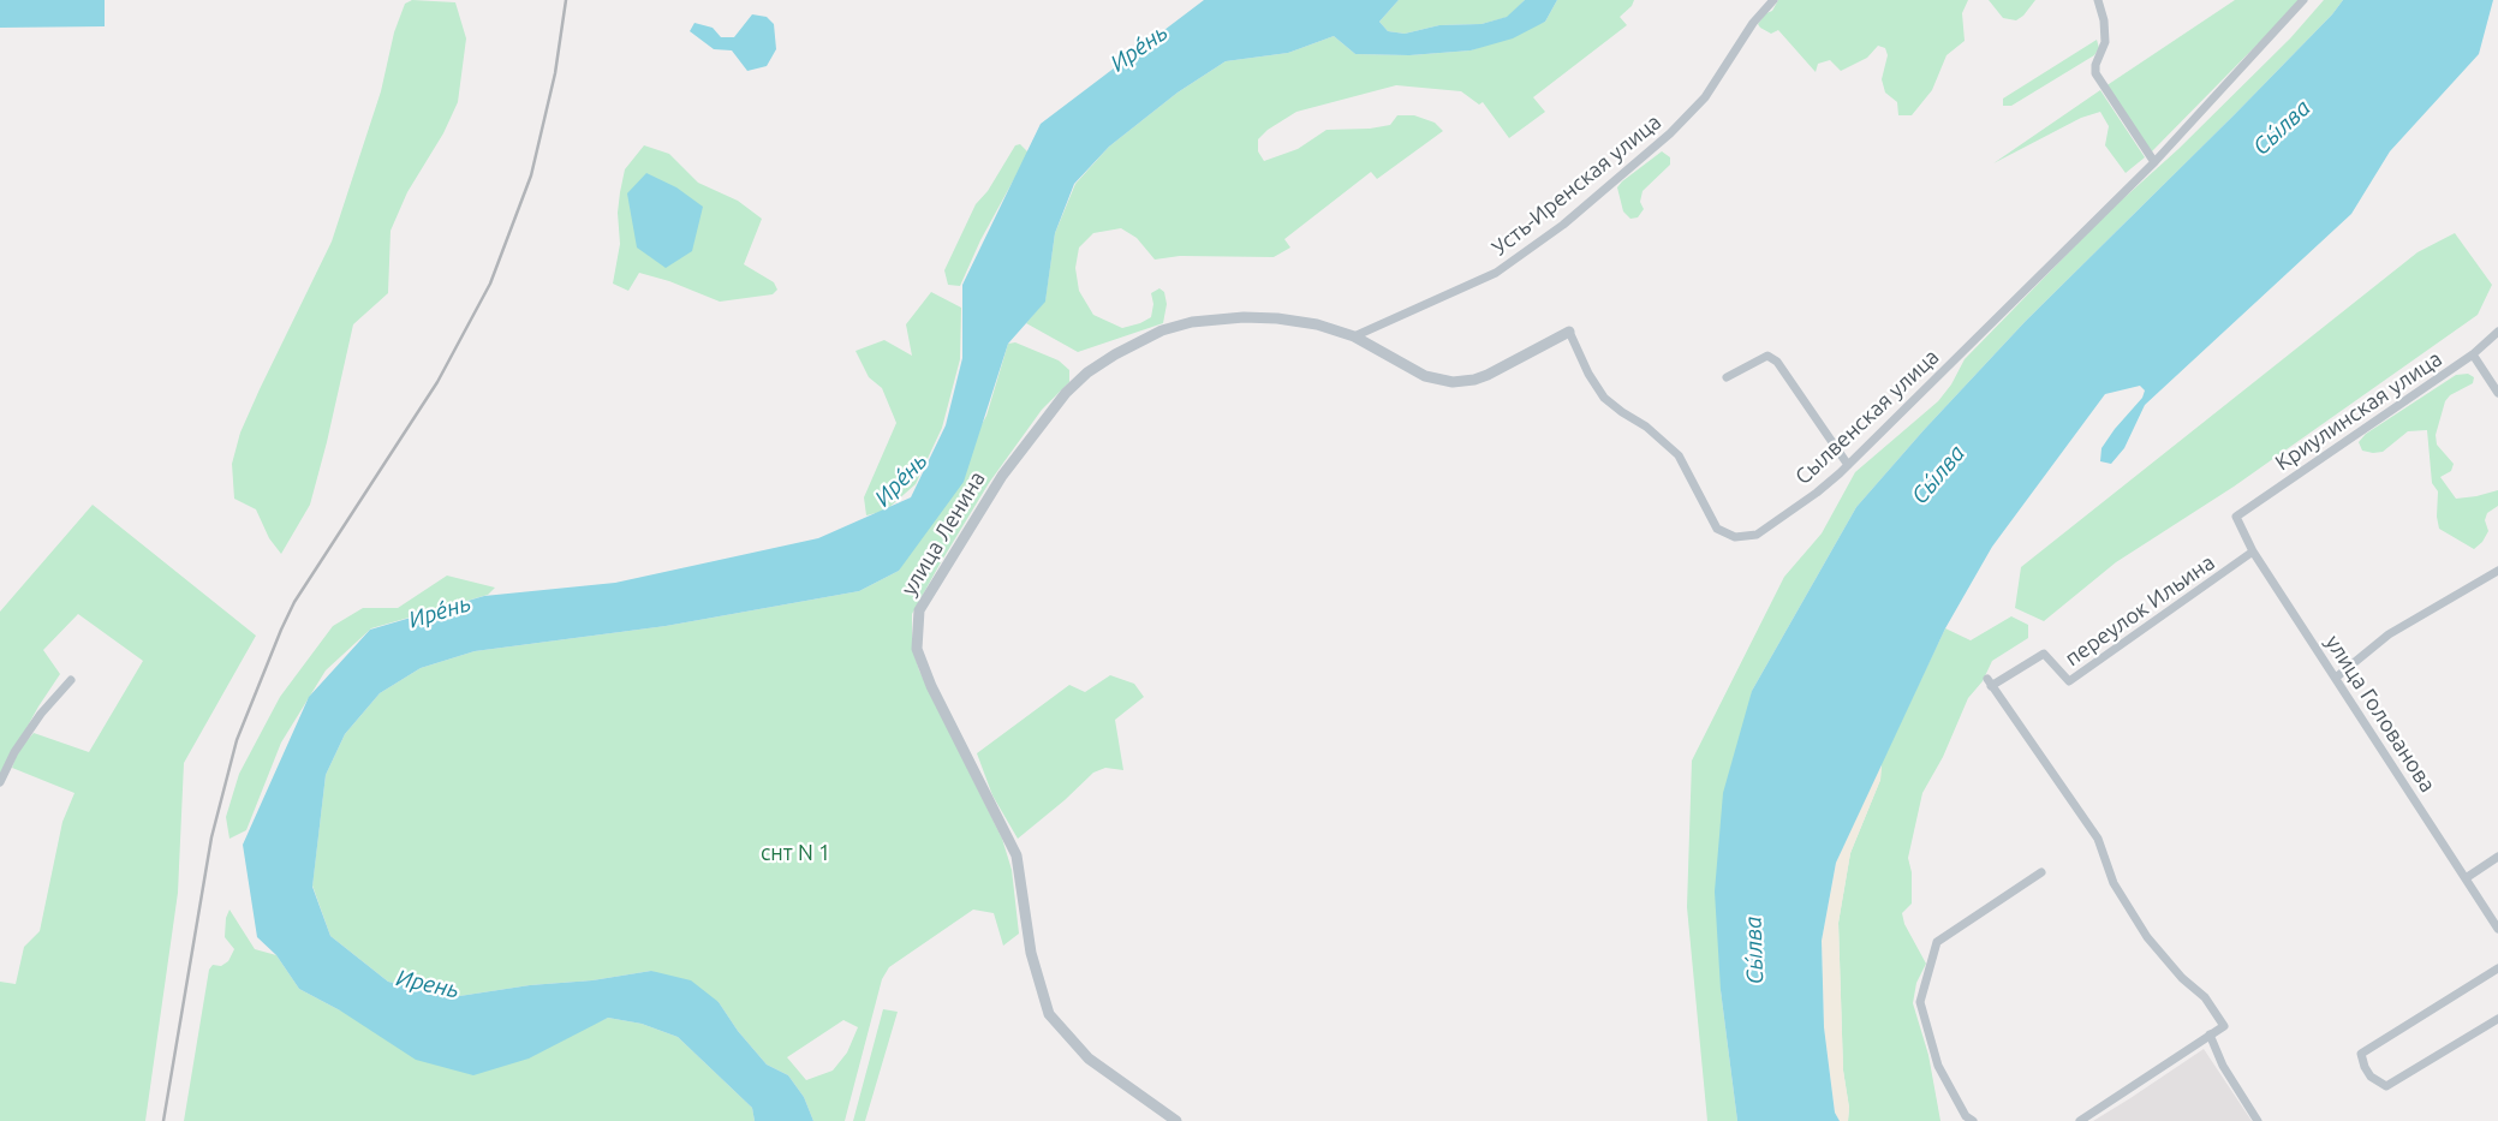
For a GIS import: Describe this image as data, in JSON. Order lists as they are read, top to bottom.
{
  "streets": {
    "street": [
      "Усть-Иренская улица",
      "Криулинская улица",
      "Сылвенская улица",
      "улица Ленина",
      "переулок Ильина",
      "улица Голованова"
    ]
  },
  "crossings": [
    ["Усть-Иренская улица", "улица Ленина"],
    ["Криулинская улица", "улица Голованова"],
    ["Сылвенская улица", "улица Ленина"],
    ["переулок Ильина", "улица Голованова"]
  ],
  "water": ["Ире́нь", "Сы́лва", "Ирень"],
  "parks": ["снт N 1"]
}
